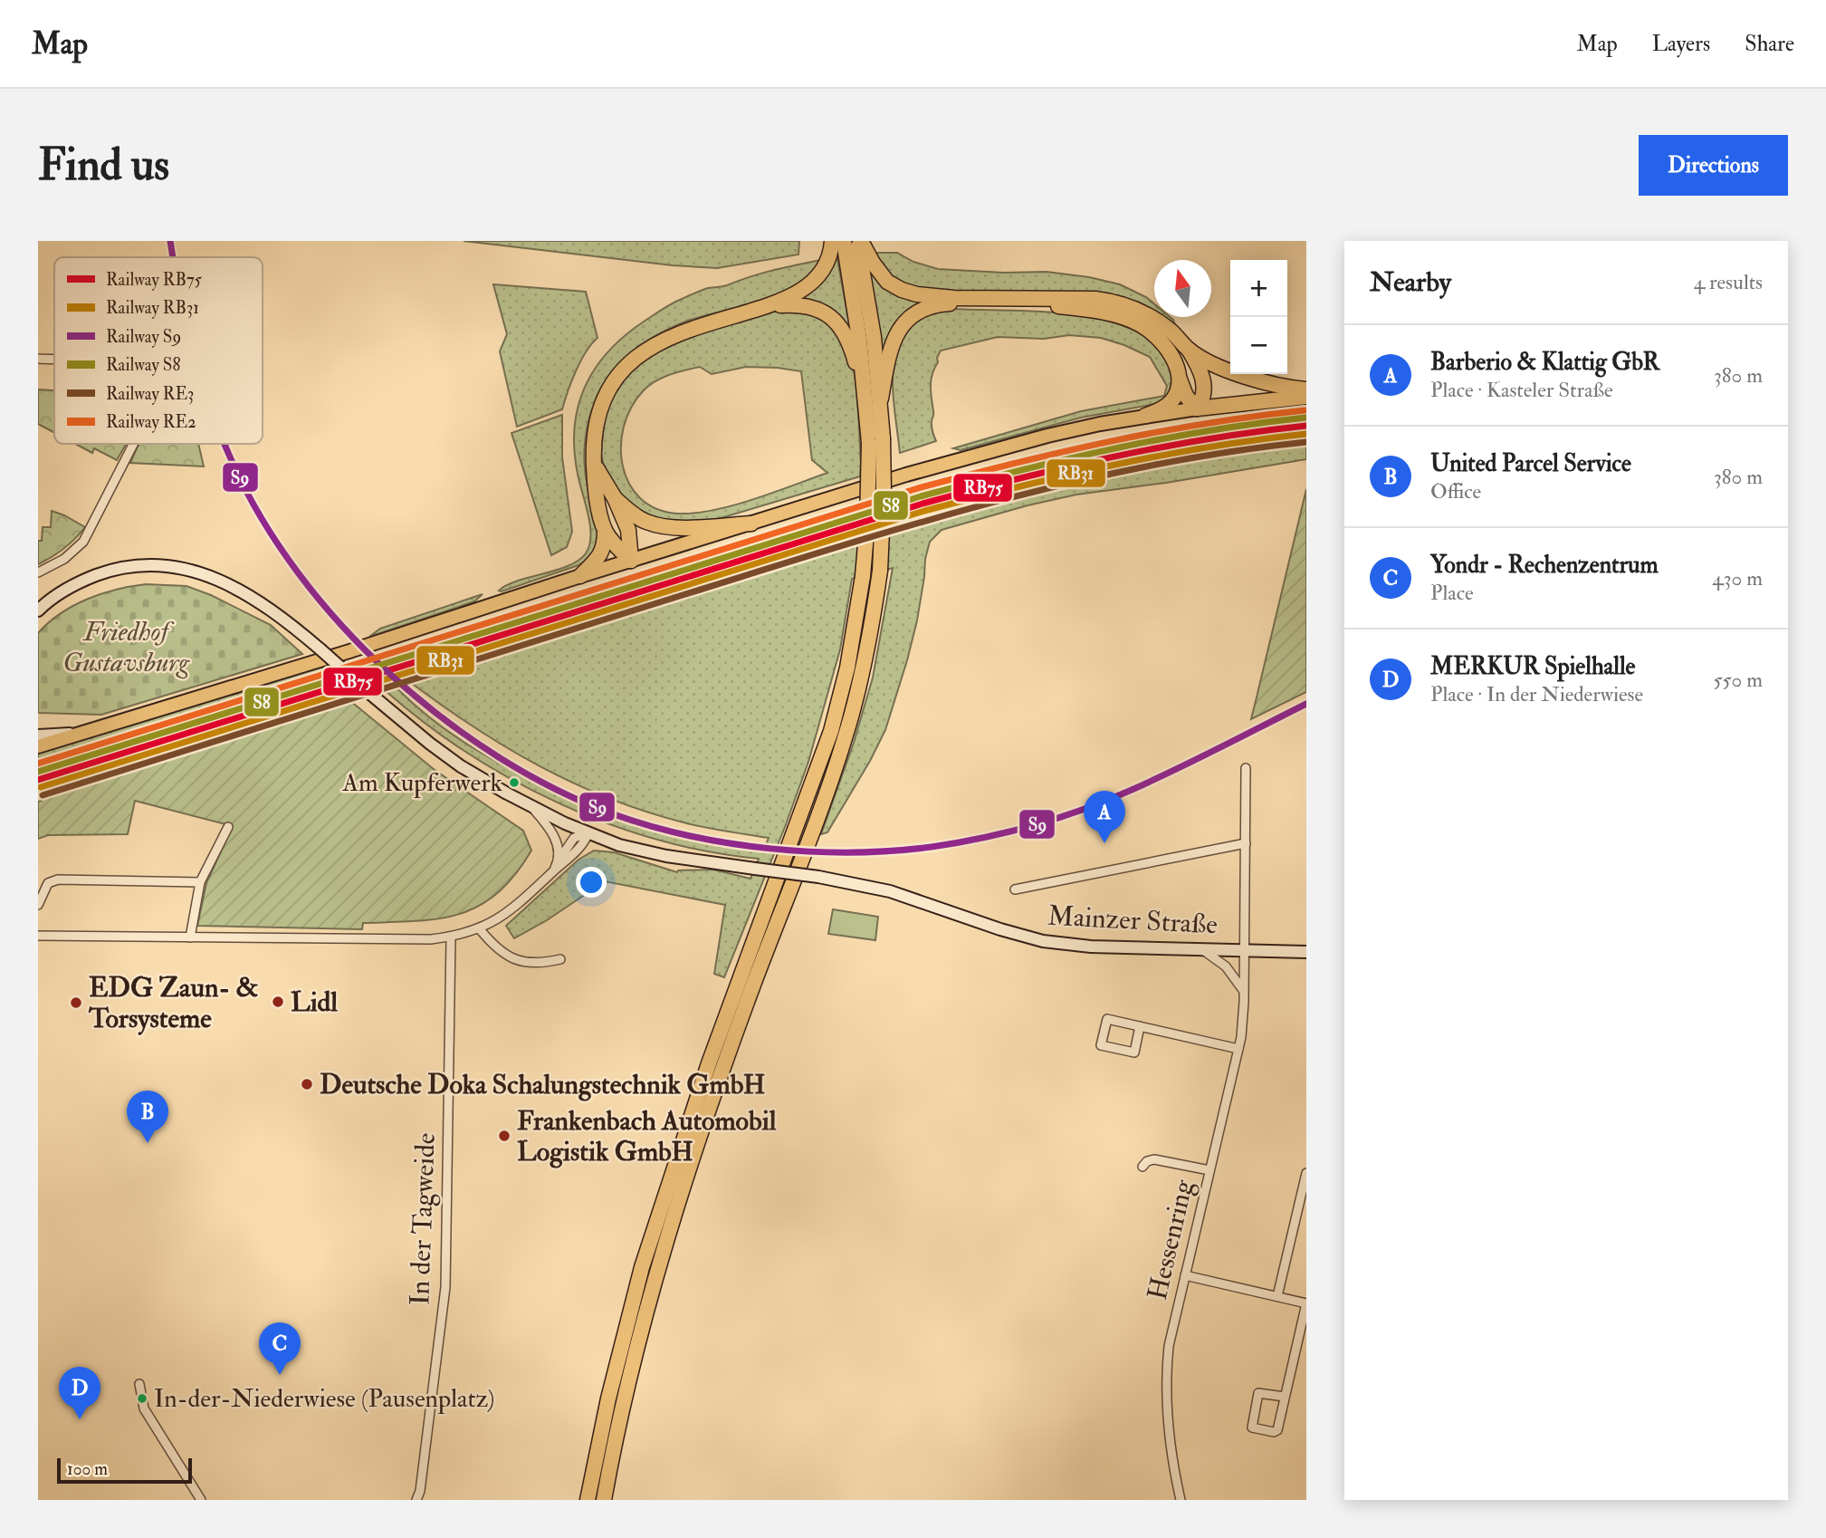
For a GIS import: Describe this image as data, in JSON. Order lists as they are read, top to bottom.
{
  "streets": {
    "main road": ["Mainzer Straße"],
    "street": ["In der Tagweide", "Hessenring"]
  },
  "crossings": [
    ["Mainzer Straße", "Hessenring"]
  ],
  "parks": ["Friedhof Gustavsburg"],
  "places": [
    "Am Kupferwerk",
    "Lidl",
    "EDG Zaun- & Torsysteme",
    "Deutsche Doka Schalungstechnik GmbH",
    "Frankenbach Automobil Logistik GmbH",
    "In-der-Niederwiese (Pausenplatz)"
  ],
  "lines": [
    "rail line S9",
    "rail line RE2",
    "rail line S8",
    "rail line RB75",
    "rail line RB31",
    "rail line RE3"
  ],
  "legend": [
    "Railway RB75",
    "Railway RB31",
    "Railway S9",
    "Railway S8",
    "Railway RE3",
    "Railway RE2"
  ],
  "scale_bar": "100 m",
  "north": "top",
  "page": {
    "header": "Map",
    "nav": ["Map", "Layers", "Share"],
    "buttons": "Directions",
    "title": "Find us",
    "heading": ["Nearby", "4 results"],
    "map_buttons": ["+", "−"],
    "list": [
      {
        "mark": "A",
        "name": "Barberio & Klattig GbR",
        "note": "Place · Kasteler Straße",
        "value": "380 m"
      },
      {
        "mark": "B",
        "name": "United Parcel Service",
        "note": "Office",
        "value": "380 m"
      },
      {
        "mark": "C",
        "name": "Yondr - Rechenzentrum",
        "note": "Place",
        "value": "430 m"
      },
      {
        "mark": "D",
        "name": "MERKUR Spielhalle",
        "note": "Place · In der Niederwiese",
        "value": "550 m"
      }
    ],
    "pins": [
      "A",
      "B",
      "C",
      "D"
    ],
    "scale": "100 m"
  }
}
